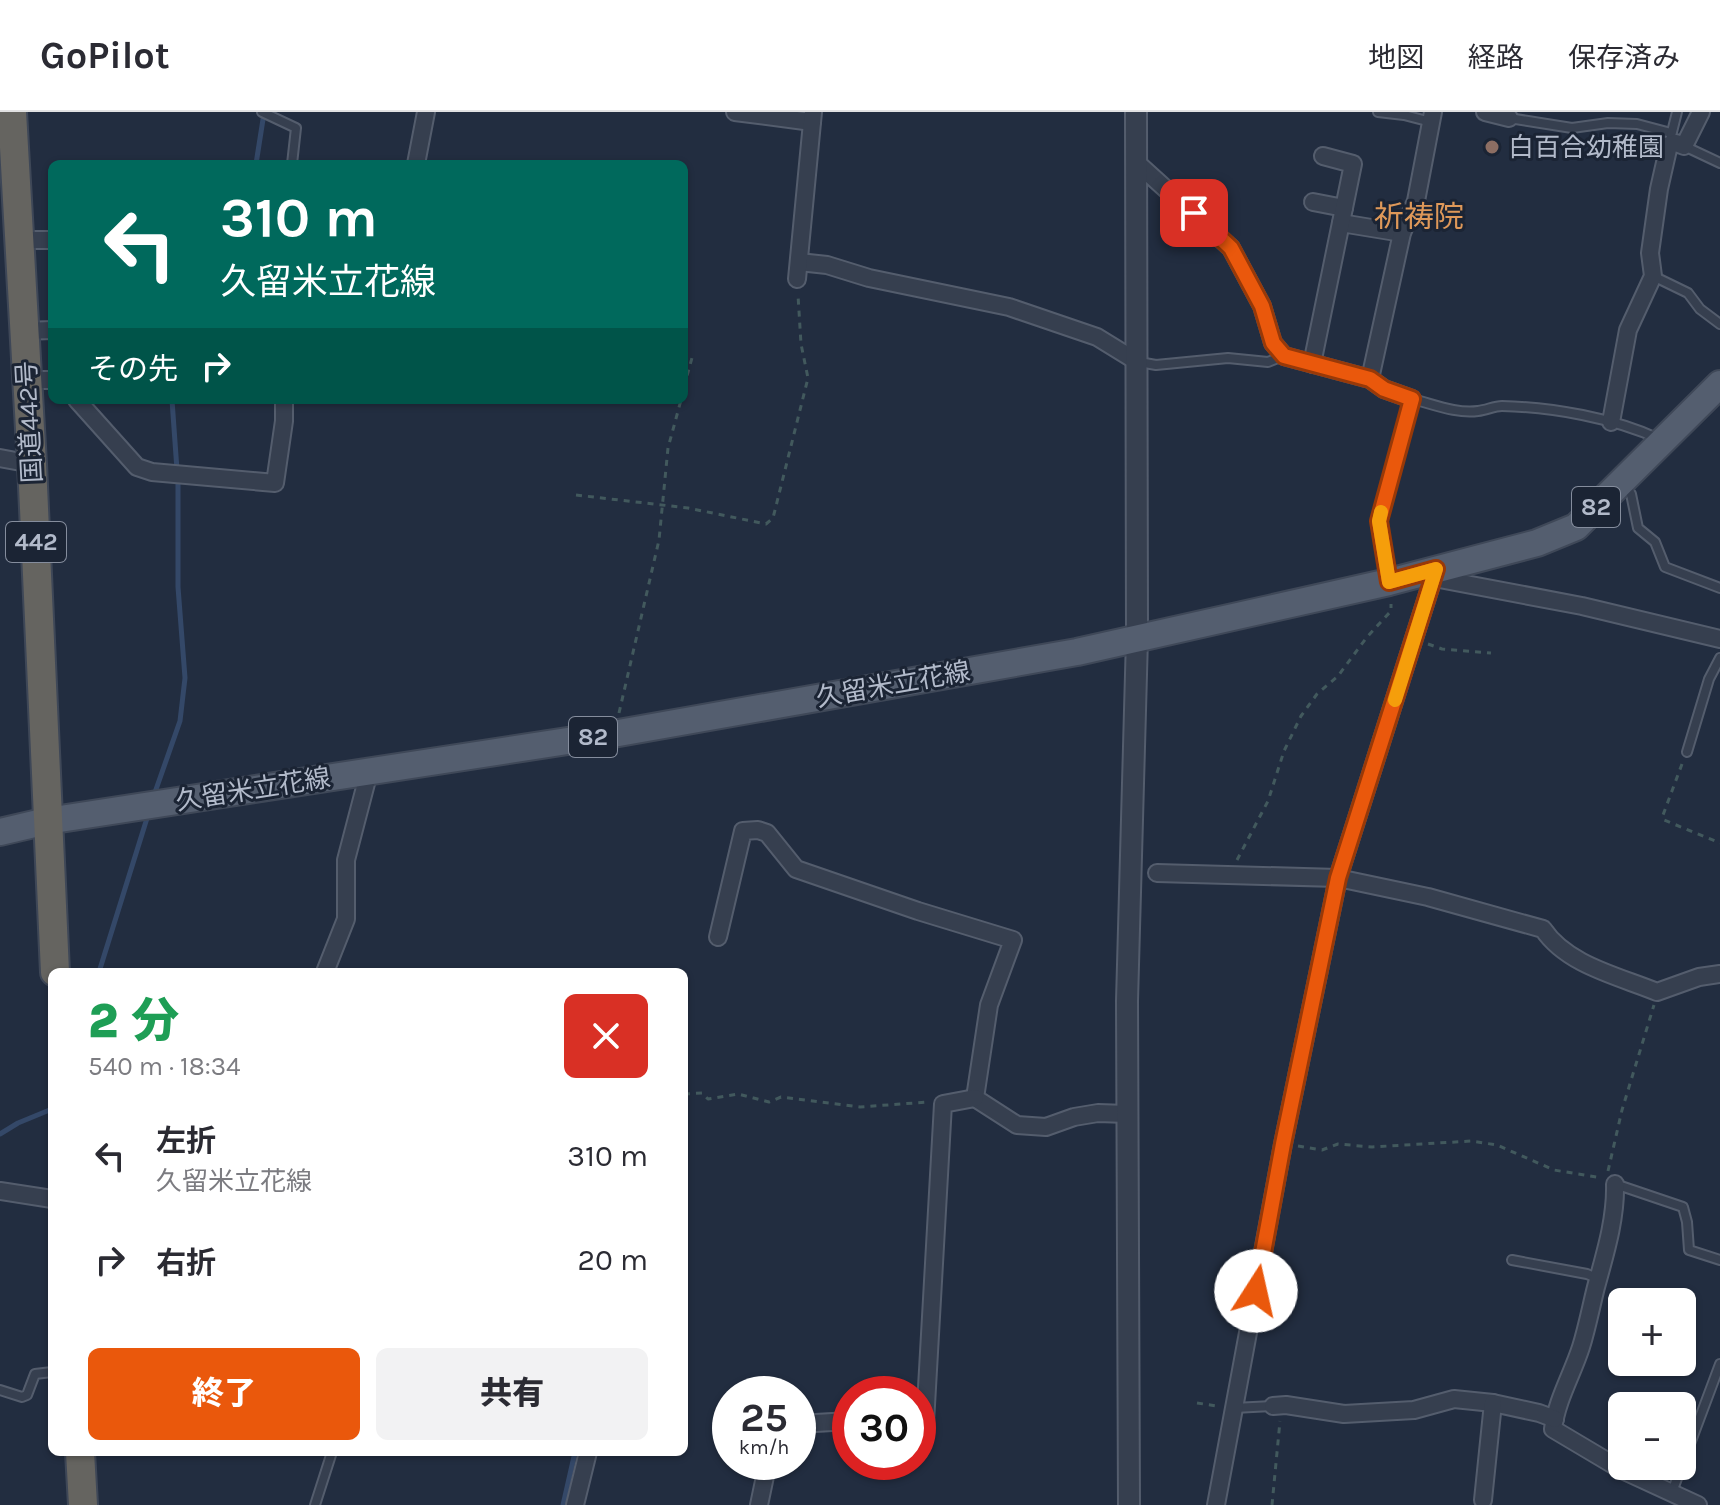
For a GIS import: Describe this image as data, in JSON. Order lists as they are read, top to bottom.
{
  "streets": {
    "highway": ["国道442号", "442"],
    "main road": ["82", "久留米立花線"]
  },
  "crossings": [
    ["国道442号", "久留米立花線"]
  ],
  "districts": ["祈祷院"],
  "places": ["白百合幼稚園"],
  "page": {
    "header": "GoPilot",
    "nav": ["地図", "経路", "保存済み"],
    "turn": ["310 m", "久留米立花線"],
    "then": "その先",
    "heading": ["2 分", "540 m · 18:34"],
    "list": [
      {
        "name": "左折",
        "note": "久留米立花線",
        "value": "310 m"
      },
      {
        "name": "右折",
        "value": "20 m"
      }
    ],
    "map_buttons": ["+", "−"],
    "buttons": ["終了", "共有"],
    "speed": "25 km/h",
    "limit": "30"
  }
}
